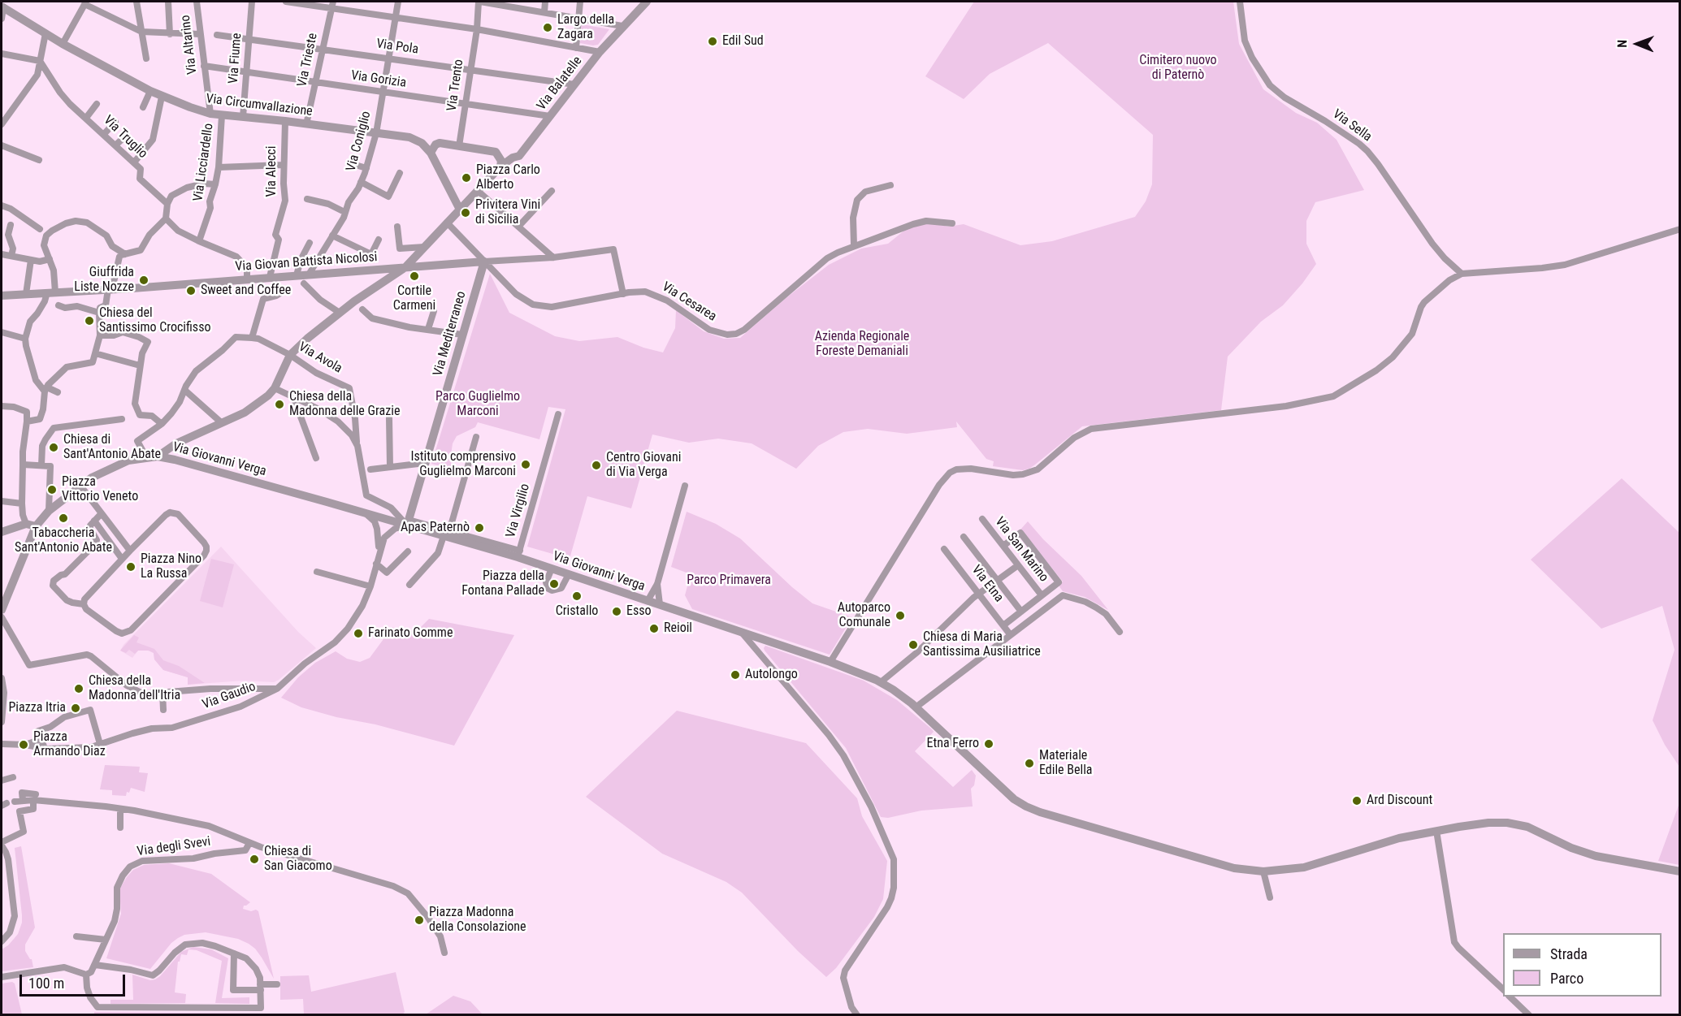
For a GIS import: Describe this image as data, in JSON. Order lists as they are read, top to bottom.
{
  "streets": {
    "street": [
      "Via Altarino",
      "Via Pola",
      "Via Fiume",
      "Via Trieste",
      "Via Gorizia",
      "Via Balatelle",
      "Via Trento",
      "Via Circumvallazione",
      "Via Sella",
      "Via Truglio",
      "Via Coniglio",
      "Via Licciardello",
      "Via Alecci",
      "Via Giovan Battista Nicolosi",
      "Via Cesarea",
      "Via Mediterraneo",
      "Via Avola",
      "Via Giovanni Verga",
      "Via Virgilio",
      "Via San Marino",
      "Via Etna",
      "Via Gaudio",
      "Via degli Svevi"
    ]
  },
  "crossings": [
    ["Via Altarino", "Via Gorizia"],
    ["Via Altarino", "Via Circumvallazione"],
    ["Via Pola", "Via Fiume"],
    ["Via Pola", "Via Trieste"],
    ["Via Pola", "Via Balatelle"],
    ["Via Pola", "Via Trento"],
    ["Via Pola", "Via Coniglio"],
    ["Via Fiume", "Via Gorizia"],
    ["Via Fiume", "Via Circumvallazione"],
    ["Via Trieste", "Via Gorizia"],
    ["Via Trieste", "Via Circumvallazione"],
    ["Via Gorizia", "Via Balatelle"],
    ["Via Gorizia", "Via Trento"],
    ["Via Gorizia", "Via Coniglio"],
    ["Via Circumvallazione", "Via Coniglio"],
    ["Via Circumvallazione", "Via Licciardello"],
    ["Via Circumvallazione", "Via Alecci"],
    ["Via Coniglio", "Via Giovan Battista Nicolosi"],
    ["Via Alecci", "Via Giovan Battista Nicolosi"],
    ["Via Giovan Battista Nicolosi", "Via Cesarea"],
    ["Via Giovan Battista Nicolosi", "Via Mediterraneo"],
    ["Via Cesarea", "Via Mediterraneo"],
    ["Via Mediterraneo", "Via Giovanni Verga"],
    ["Via Giovanni Verga", "Via Virgilio"]
  ],
  "parks": [
    "Cimitero nuovo di Paternò",
    "Azienda Regionale Foreste Demaniali",
    "Parco Guglielmo Marconi",
    "Parco Primavera"
  ],
  "places": [
    "Largo della Zagara",
    "Edil Sud",
    "Piazza Carlo Alberto",
    "Privitera Vini di Sicilia",
    "Cortile Carmeni",
    "Giuffrida Liste Nozze",
    "Sweet and Coffee",
    "Chiesa del Santissimo Crocifisso",
    "Chiesa della Madonna delle Grazie",
    "Chiesa di Sant'Antonio Abate",
    "Istituto comprensivo Guglielmo Marconi",
    "Centro Giovani di Via Verga",
    "Piazza Vittorio Veneto",
    "Tabaccheria Sant'Antonio Abate",
    "Apas Paternò",
    "Piazza Nino La Russa",
    "Piazza della Fontana Pallade",
    "Cristallo",
    "Esso",
    "Autoparco Comunale",
    "Reioil",
    "Farinato Gomme",
    "Chiesa di Maria Santissima Ausiliatrice",
    "Autolongo",
    "Chiesa della Madonna dell'Itria",
    "Piazza Itria",
    "Etna Ferro",
    "Piazza Armando Diaz",
    "Materiale Edile Bella",
    "Ard Discount",
    "Chiesa di San Giacomo",
    "Piazza Madonna della Consolazione"
  ],
  "legend": ["Strada", "Parco"],
  "scale_bar": "100 m",
  "north": "left"
}
